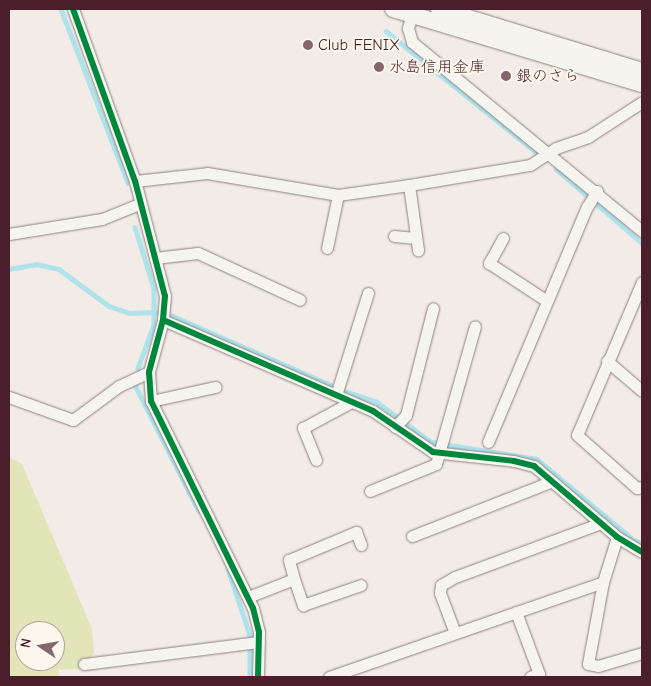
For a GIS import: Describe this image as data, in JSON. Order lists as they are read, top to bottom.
{
  "places": ["Club FENIX", "水島信用金庫", "銀のさら"],
  "north": "left"
}
